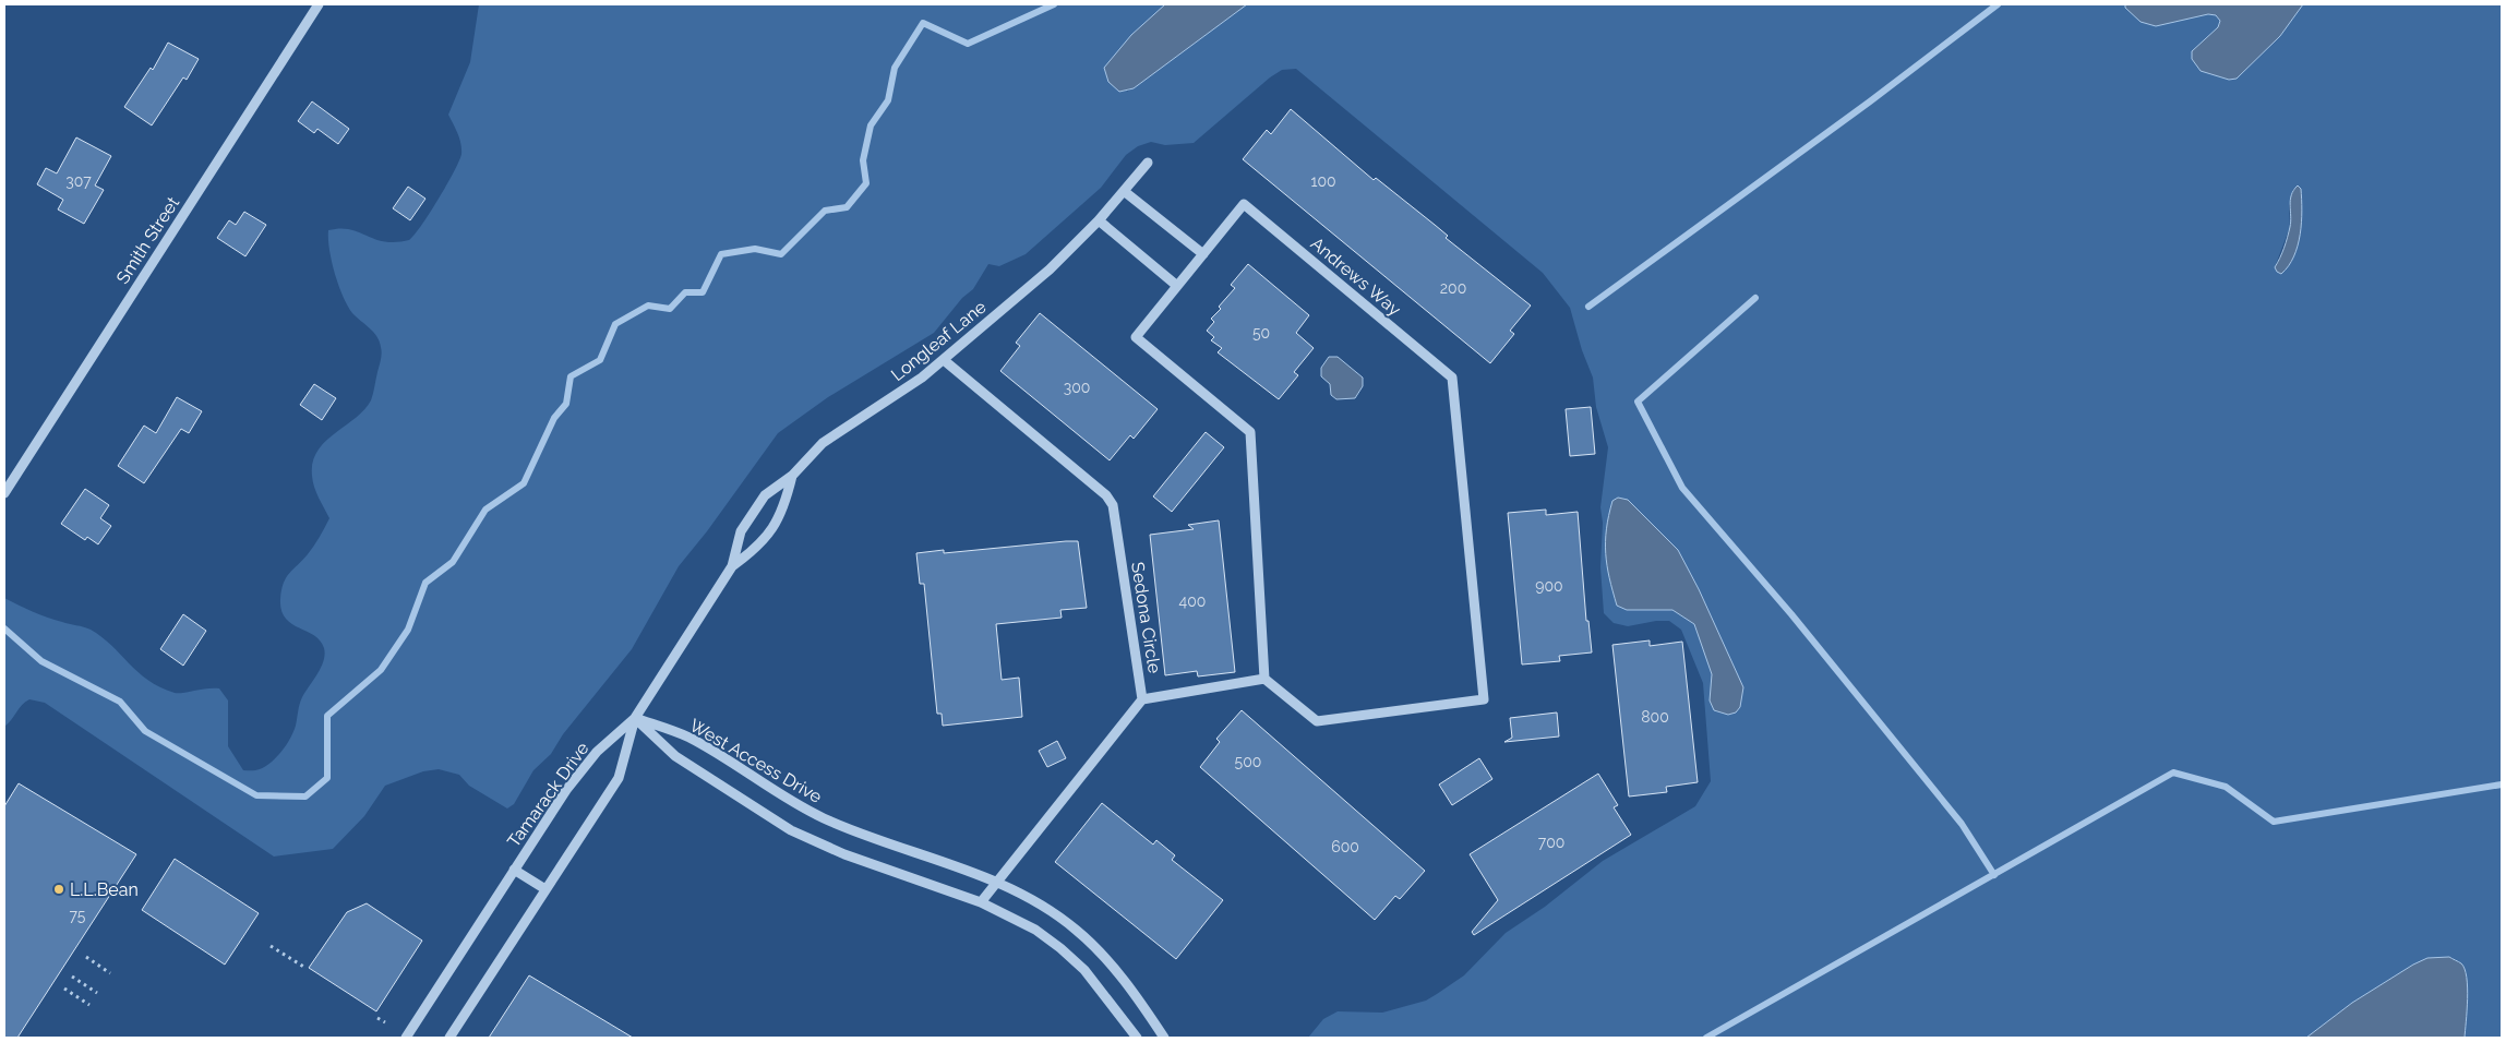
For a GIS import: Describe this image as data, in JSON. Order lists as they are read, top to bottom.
{
  "streets": {
    "street": [
      "Smith Street",
      "Andrews Way",
      "Longleaf Lane",
      "Sedona Circle",
      "West Access Drive",
      "Tamarack Drive"
    ]
  },
  "crossings": [
    ["Longleaf Lane", "Sedona Circle"],
    ["Longleaf Lane", "West Access Drive"],
    ["Longleaf Lane", "Tamarack Drive"],
    ["Sedona Circle", "West Access Drive"],
    ["West Access Drive", "Tamarack Drive"]
  ],
  "places": ["L.L.Bean"],
  "house_numbers": [
    "307",
    "100",
    "200",
    "50",
    "300",
    "900",
    "400",
    "800",
    "500",
    "700",
    "600",
    "75"
  ]
}
